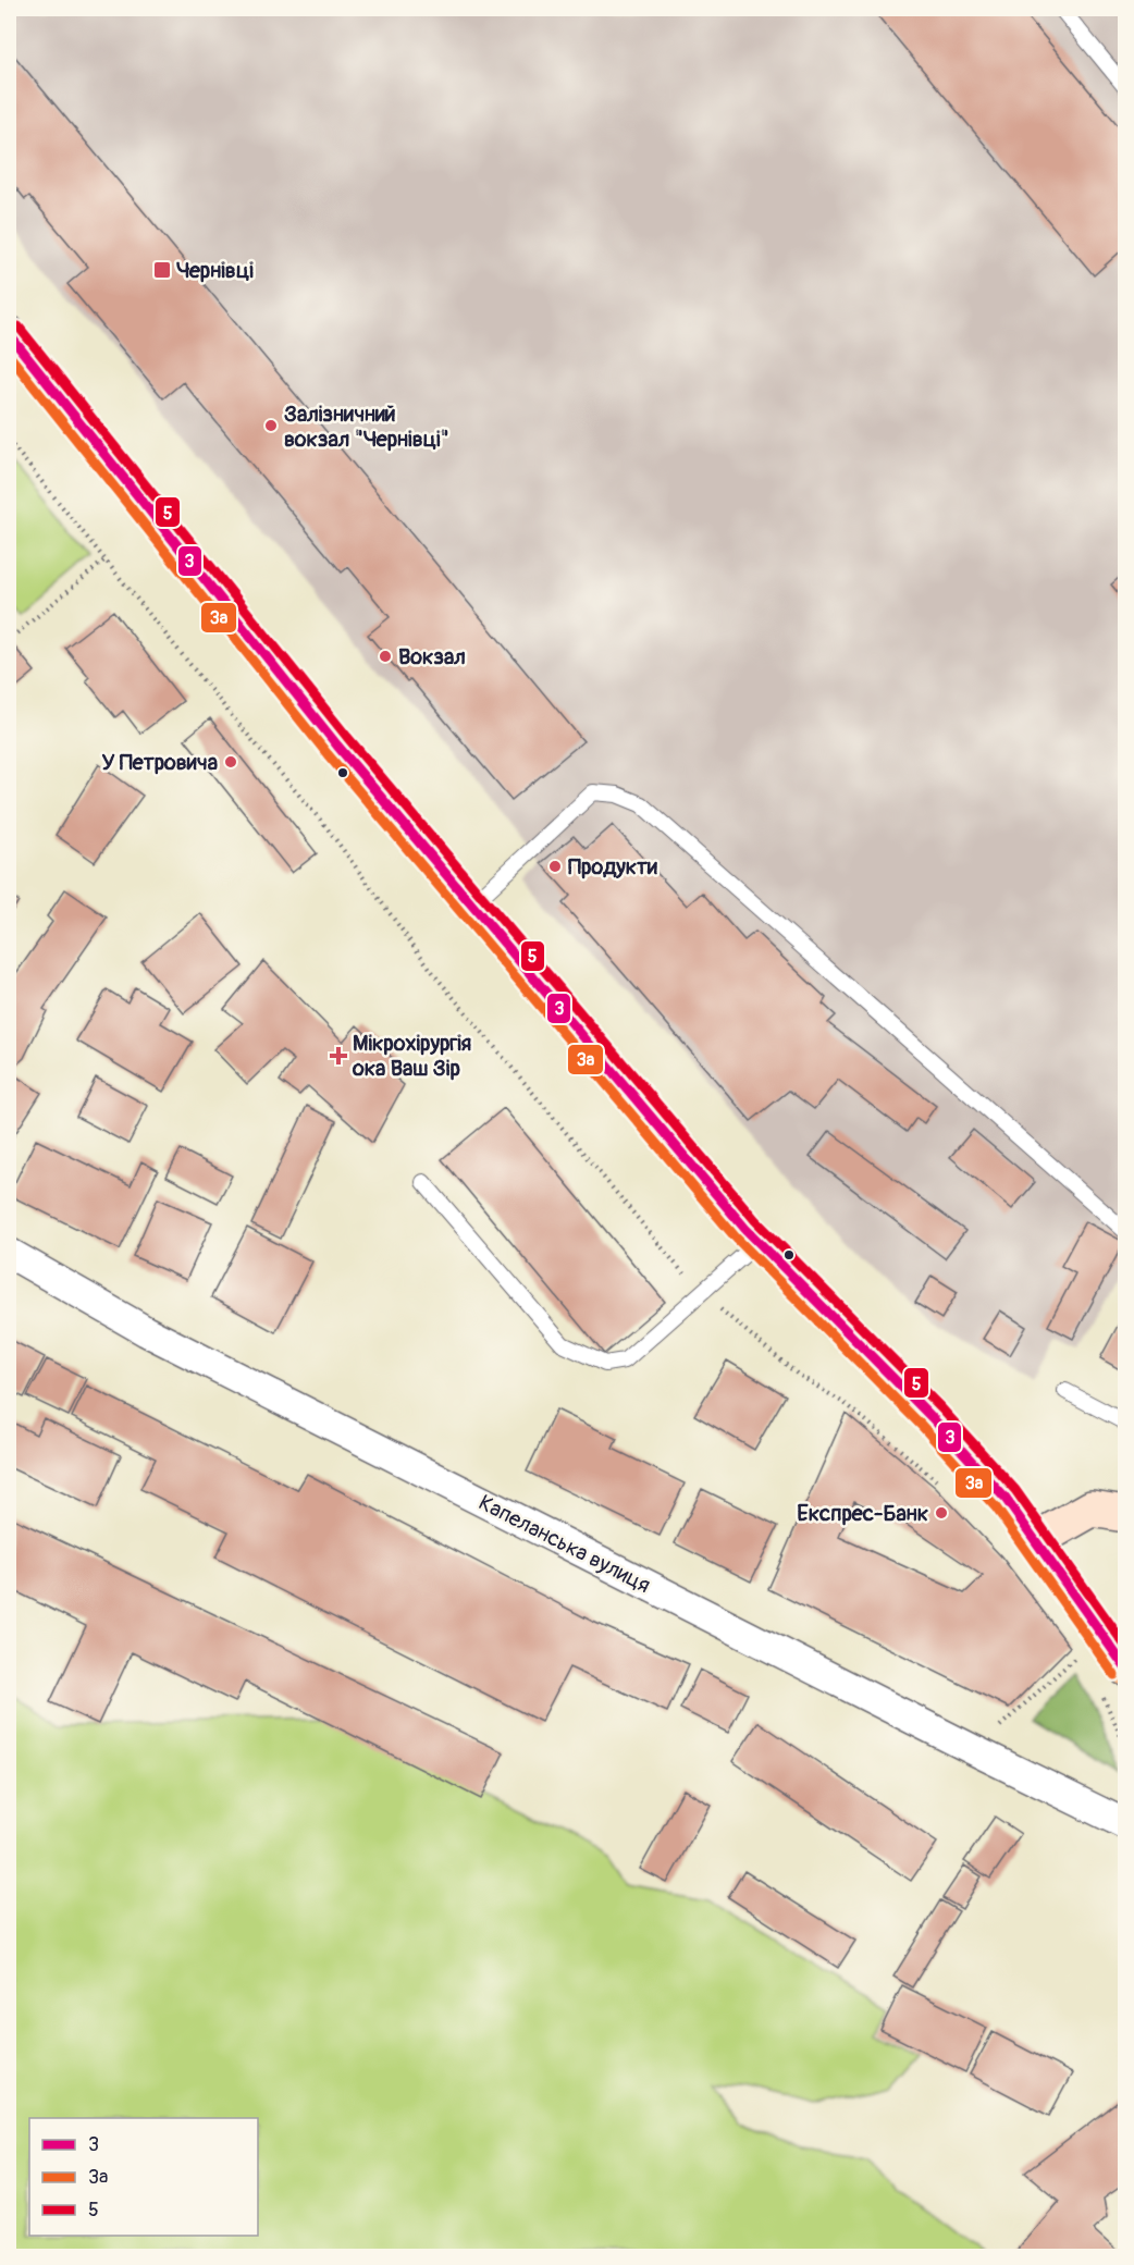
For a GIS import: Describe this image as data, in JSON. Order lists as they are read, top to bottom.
{
  "streets": {
    "street": ["Капеланська вулиця"]
  },
  "places": {
    "transit": ["Чернівці"],
    "other": [
      "Залізничний вокзал \"Чернівці\"",
      "Вокзал",
      "У Петровича",
      "Продукти",
      "Eкспрес-Банк"
    ],
    "health": ["Мікрохірургія ока Ваш Зір"]
  },
  "lines": ["transit line 5", "transit line 3", "transit line 3а"],
  "legend": ["3", "3а", "5"]
}
